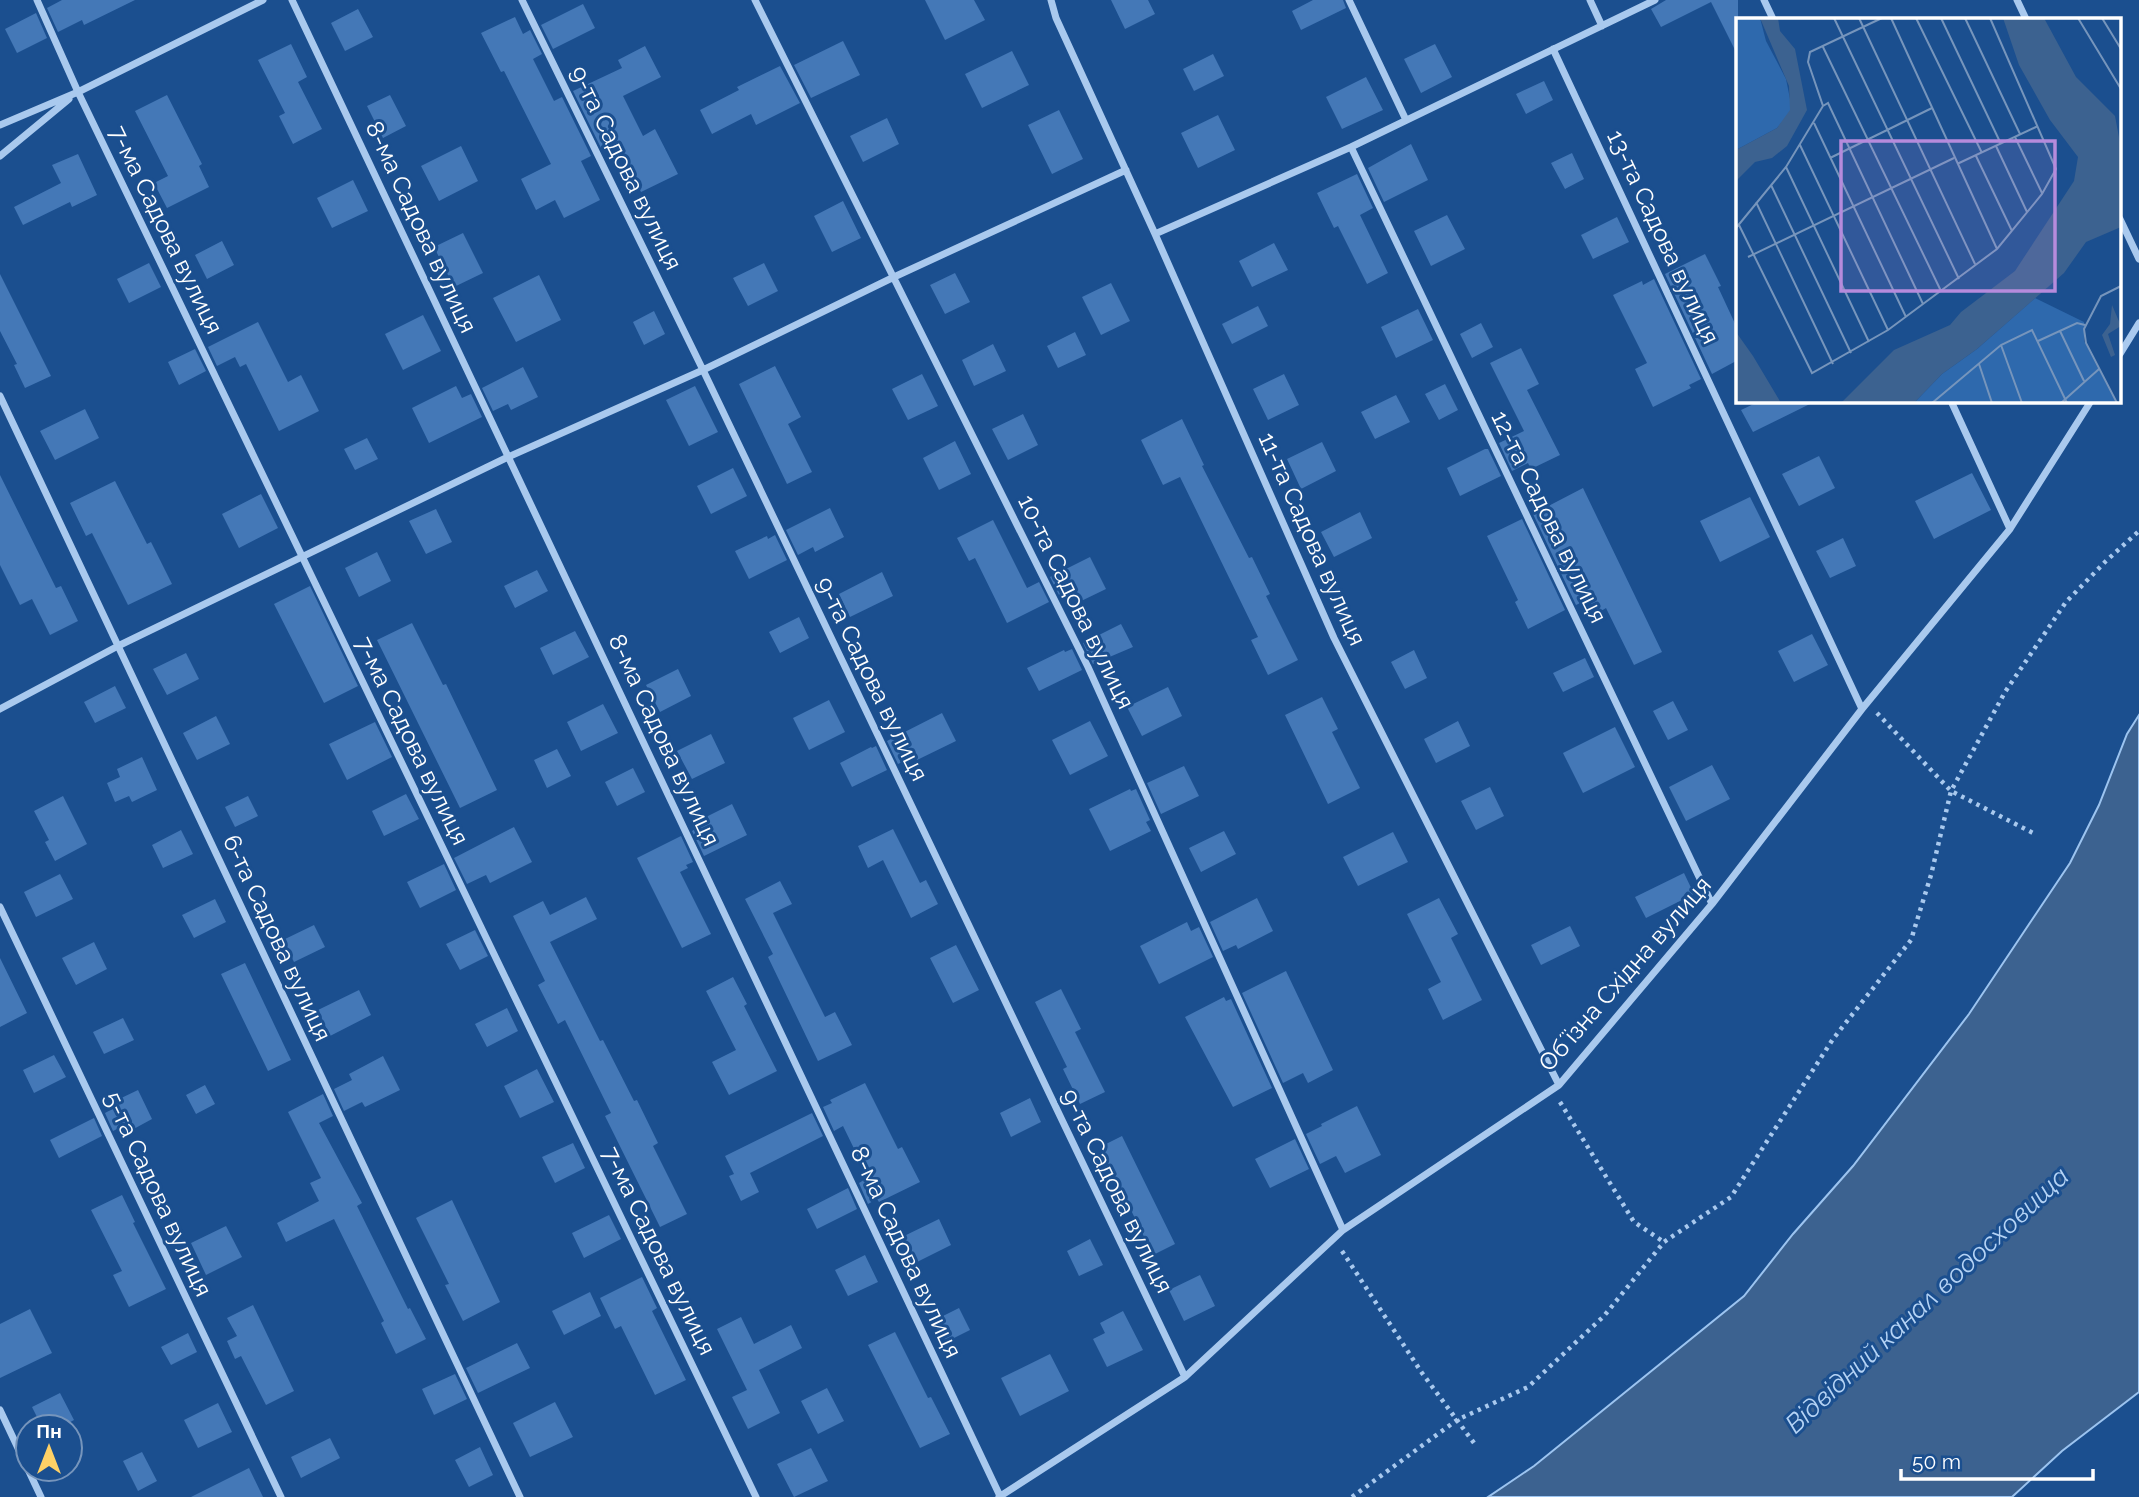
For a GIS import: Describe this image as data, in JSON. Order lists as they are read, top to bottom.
{
  "streets": {
    "street": [
      "9-та Садова вулиця",
      "8-ма Садова вулиця",
      "7-ма Садова вулиця",
      "13-та Садова вулиця",
      "12-та Садова вулиця",
      "11-та Садова вулиця",
      "10-та Садова вулиця",
      "6-та Садова вулиця",
      "Обʼїзна Східна вулиця",
      "5-та Садова вулиця"
    ]
  },
  "crossings": [
    ["9-та Садова вулиця", "Обʼїзна Східна вулиця"],
    ["8-ма Садова вулиця", "Обʼїзна Східна вулиця"],
    ["13-та Садова вулиця", "Обʼїзна Східна вулиця"],
    ["12-та Садова вулиця", "Обʼїзна Східна вулиця"],
    ["11-та Садова вулиця", "Обʼїзна Східна вулиця"],
    ["10-та Садова вулиця", "Обʼїзна Східна вулиця"]
  ],
  "water": ["Відвідний канал водосховища"],
  "scale_bar": "50 m",
  "north": "top"
}
